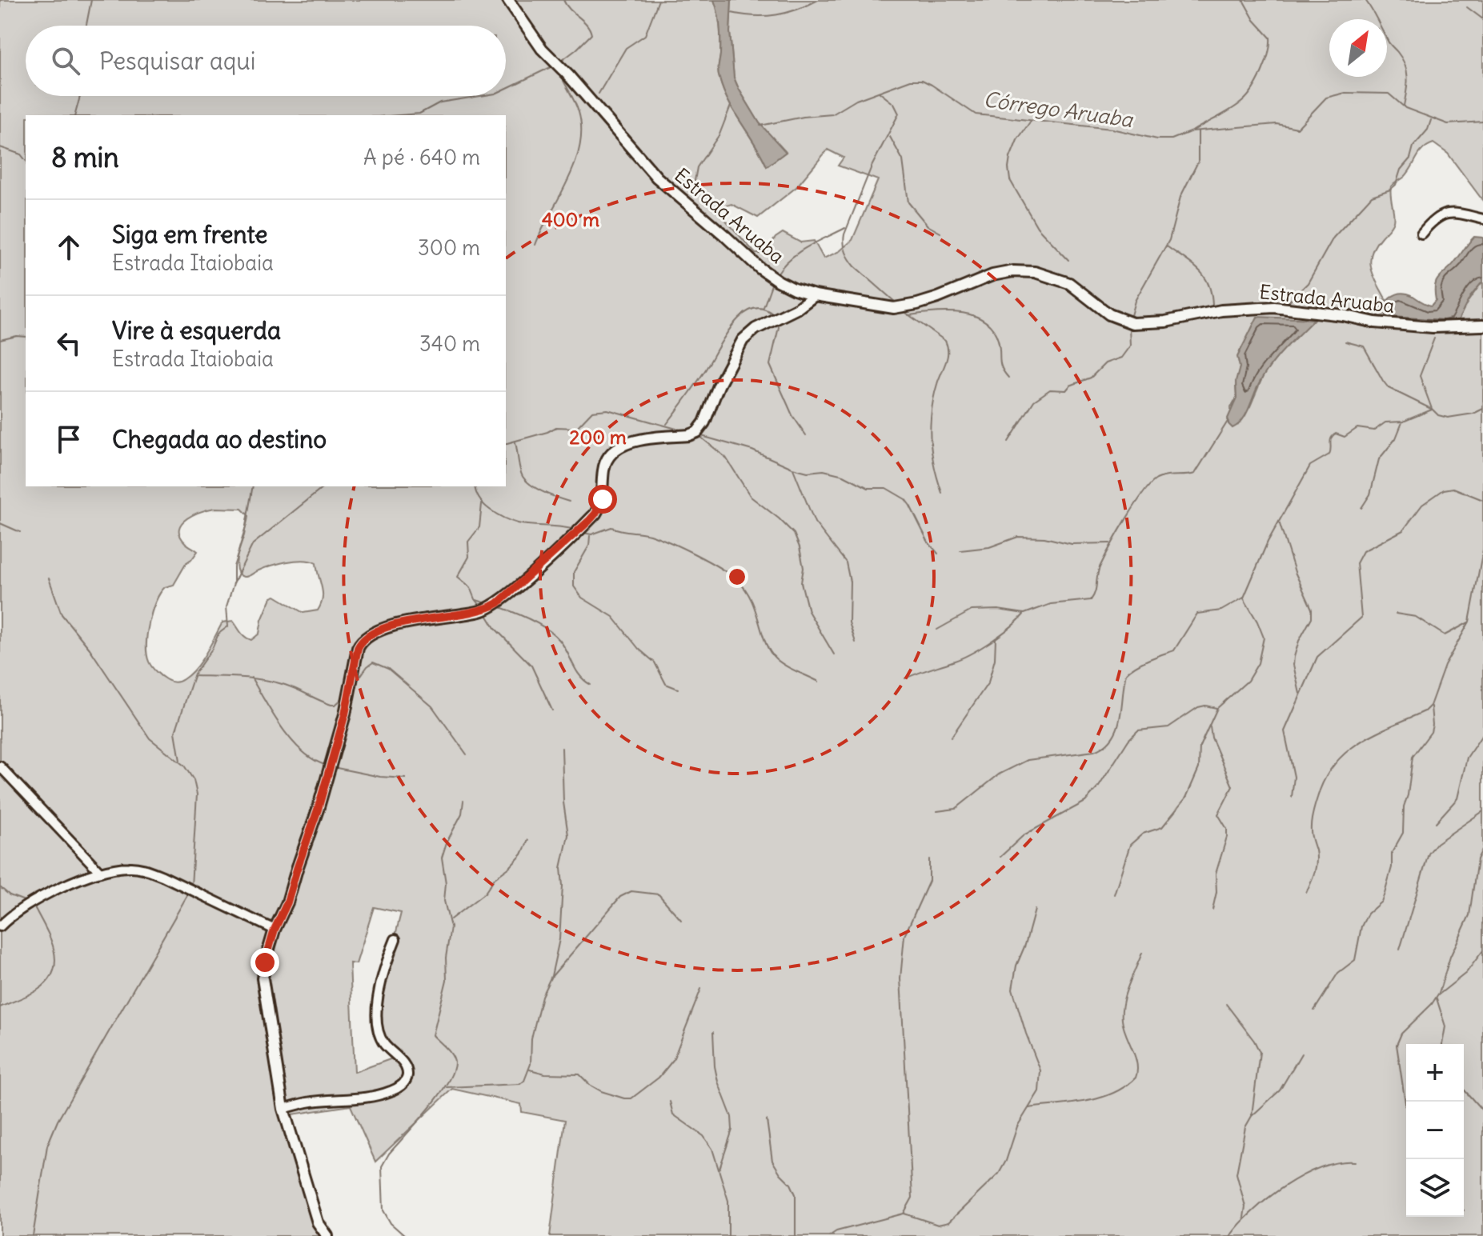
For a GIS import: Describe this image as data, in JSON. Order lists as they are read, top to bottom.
{
  "streets": {
    "street": ["Estrada Aruaba"]
  },
  "water": ["Córrego Aruaba"],
  "north": "top right",
  "page": {
    "search": "Pesquisar aqui",
    "heading": ["8 min", "A pé · 640 m"],
    "list": [
      ["Siga em frente", "Estrada Itaiobaia", "300 m"],
      ["Vire à esquerda", "Estrada Itaiobaia", "340 m"],
      "Chegada ao destino"
    ],
    "map_buttons": ["+", "−"]
  },
  "rings": ["400 m", "200 m"]
}
